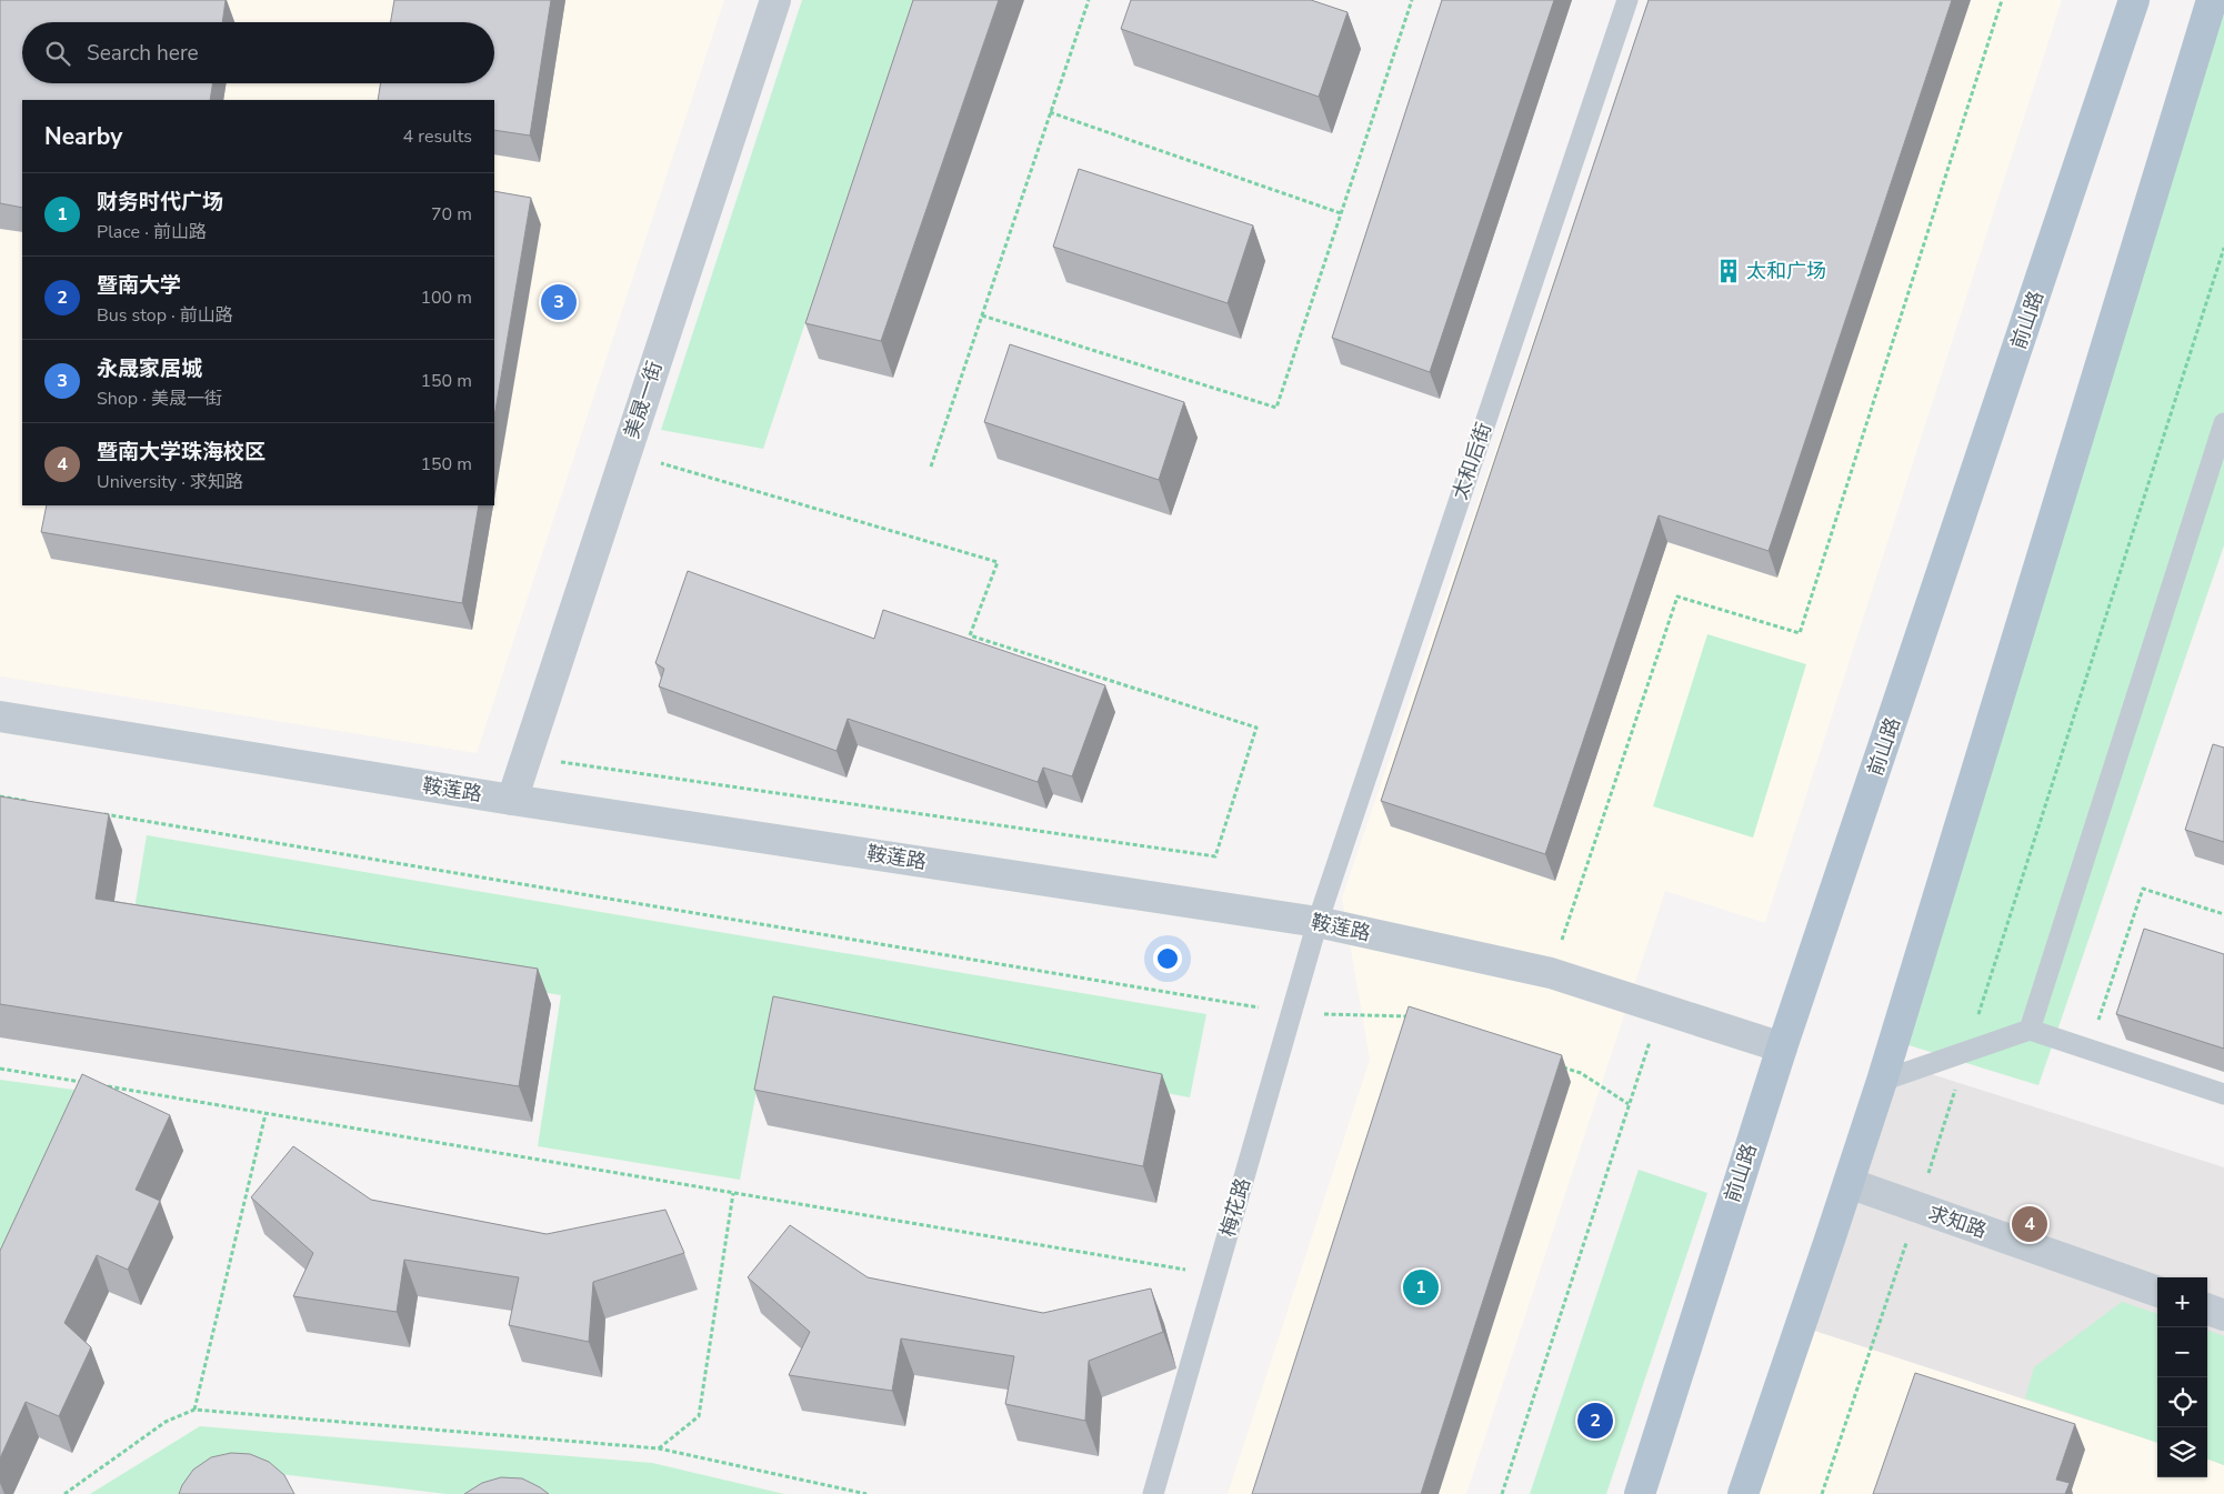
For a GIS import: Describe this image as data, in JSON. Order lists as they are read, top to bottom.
{
  "streets": {
    "main road": ["前山路"],
    "street": ["美晟一街", "鞍莲路", "求知路"],
    "lane": ["太和后街", "梅花路"]
  },
  "crossings": [
    ["前山路", "鞍莲路"],
    ["美晟一街", "鞍莲路"],
    ["太和后街", "鞍莲路"],
    ["太和后街", "梅花路"],
    ["鞍莲路", "梅花路"]
  ],
  "places": {
    "building": ["太和广场"]
  },
  "page": {
    "search": "Search here",
    "heading": ["Nearby", "4 results"],
    "list": [
      {
        "mark": "1",
        "name": "财务时代广场",
        "note": "Place · 前山路",
        "value": "70 m"
      },
      {
        "mark": "2",
        "name": "暨南大学",
        "note": "Bus stop · 前山路",
        "value": "100 m"
      },
      {
        "mark": "3",
        "name": "永晟家居城",
        "note": "Shop · 美晟一街",
        "value": "150 m"
      },
      {
        "mark": "4",
        "name": "暨南大学珠海校区",
        "note": "University · 求知路",
        "value": "150 m"
      }
    ],
    "pins": [
      "3",
      "4",
      "1",
      "2"
    ],
    "map_buttons": ["+", "−"]
  }
}
